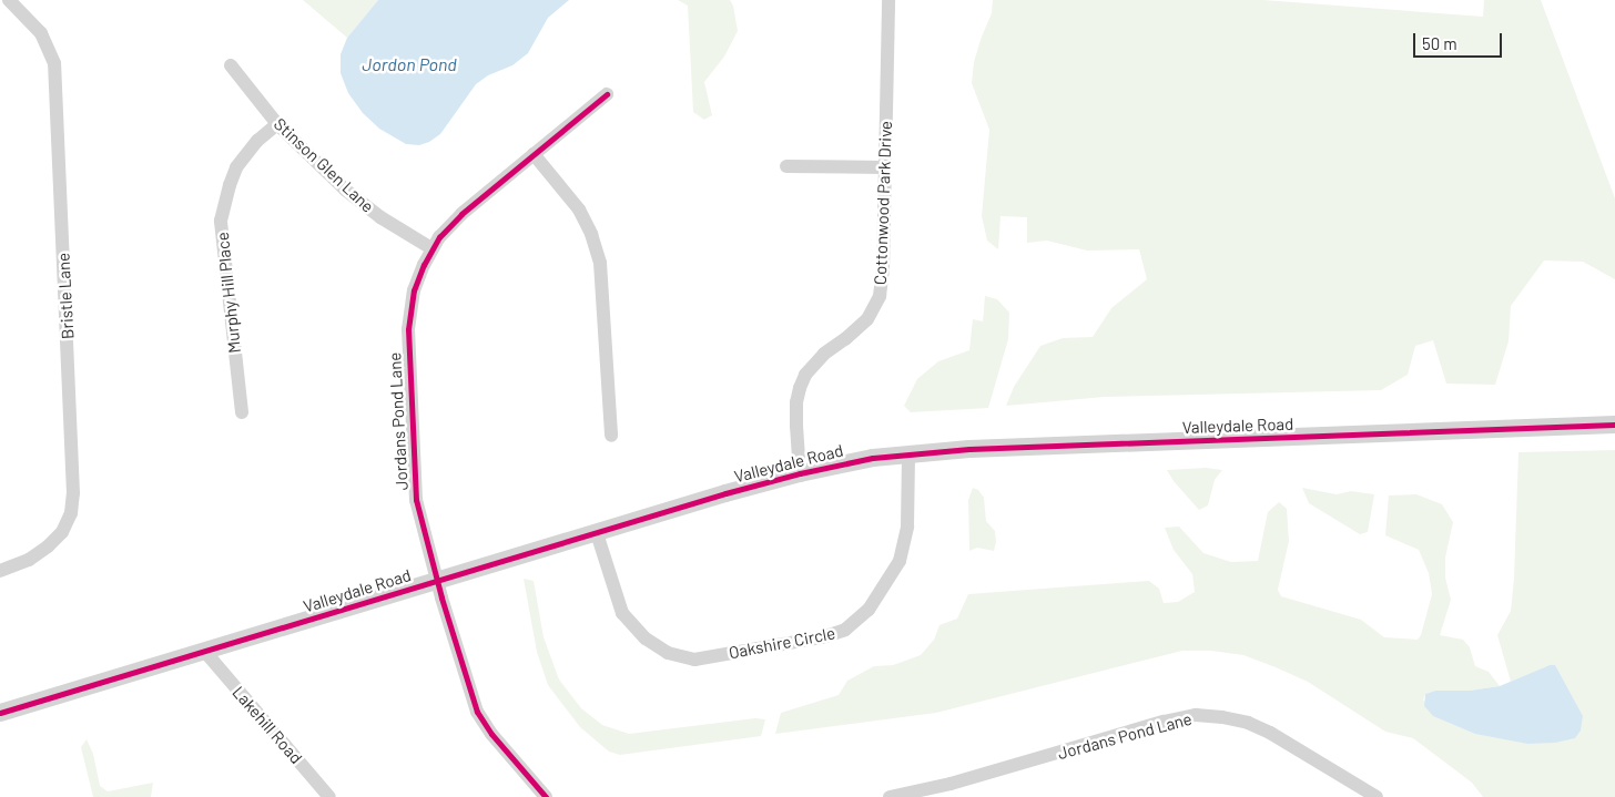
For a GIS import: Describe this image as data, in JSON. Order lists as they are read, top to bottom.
{
  "streets": {
    "street": [
      "Stinson Glen Lane",
      "Cottonwood Park Drive",
      "Murphy Hill Place",
      "Bristle Lane",
      "Jordans Pond Lane",
      "Valleydale Road",
      "Oakshire Circle",
      "Lakehill Road"
    ]
  },
  "crossings": [
    ["Stinson Glen Lane", "Murphy Hill Place"],
    ["Stinson Glen Lane", "Jordans Pond Lane"],
    ["Cottonwood Park Drive", "Valleydale Road"],
    ["Jordans Pond Lane", "Valleydale Road"],
    ["Valleydale Road", "Oakshire Circle"],
    ["Valleydale Road", "Lakehill Road"]
  ],
  "water": ["Jordon Pond"],
  "scale_bar": "50 m"
}
